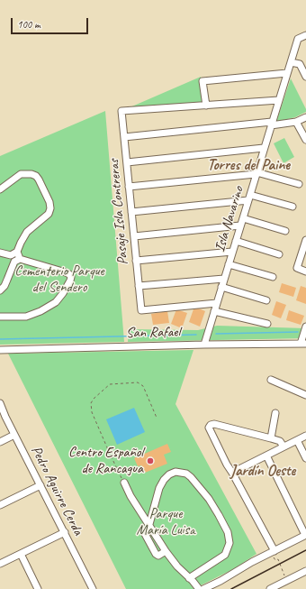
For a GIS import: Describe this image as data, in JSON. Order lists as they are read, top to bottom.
{
  "streets": {
    "street": [
      "Pasaje Isla Contreras",
      "Isla Navarino",
      "San Rafael",
      "Pedro Aguirre Cerda"
    ]
  },
  "crossings": [
    ["Pasaje Isla Contreras", "Isla Navarino"],
    ["Isla Navarino", "San Rafael"]
  ],
  "districts": ["Torres del Paine", "Jardín Oeste"],
  "parks": ["Cementerio Parque del Sendero", "Parque María Luisa"],
  "places": ["Centro Español de Rancagua"],
  "scale_bar": "100 m"
}
